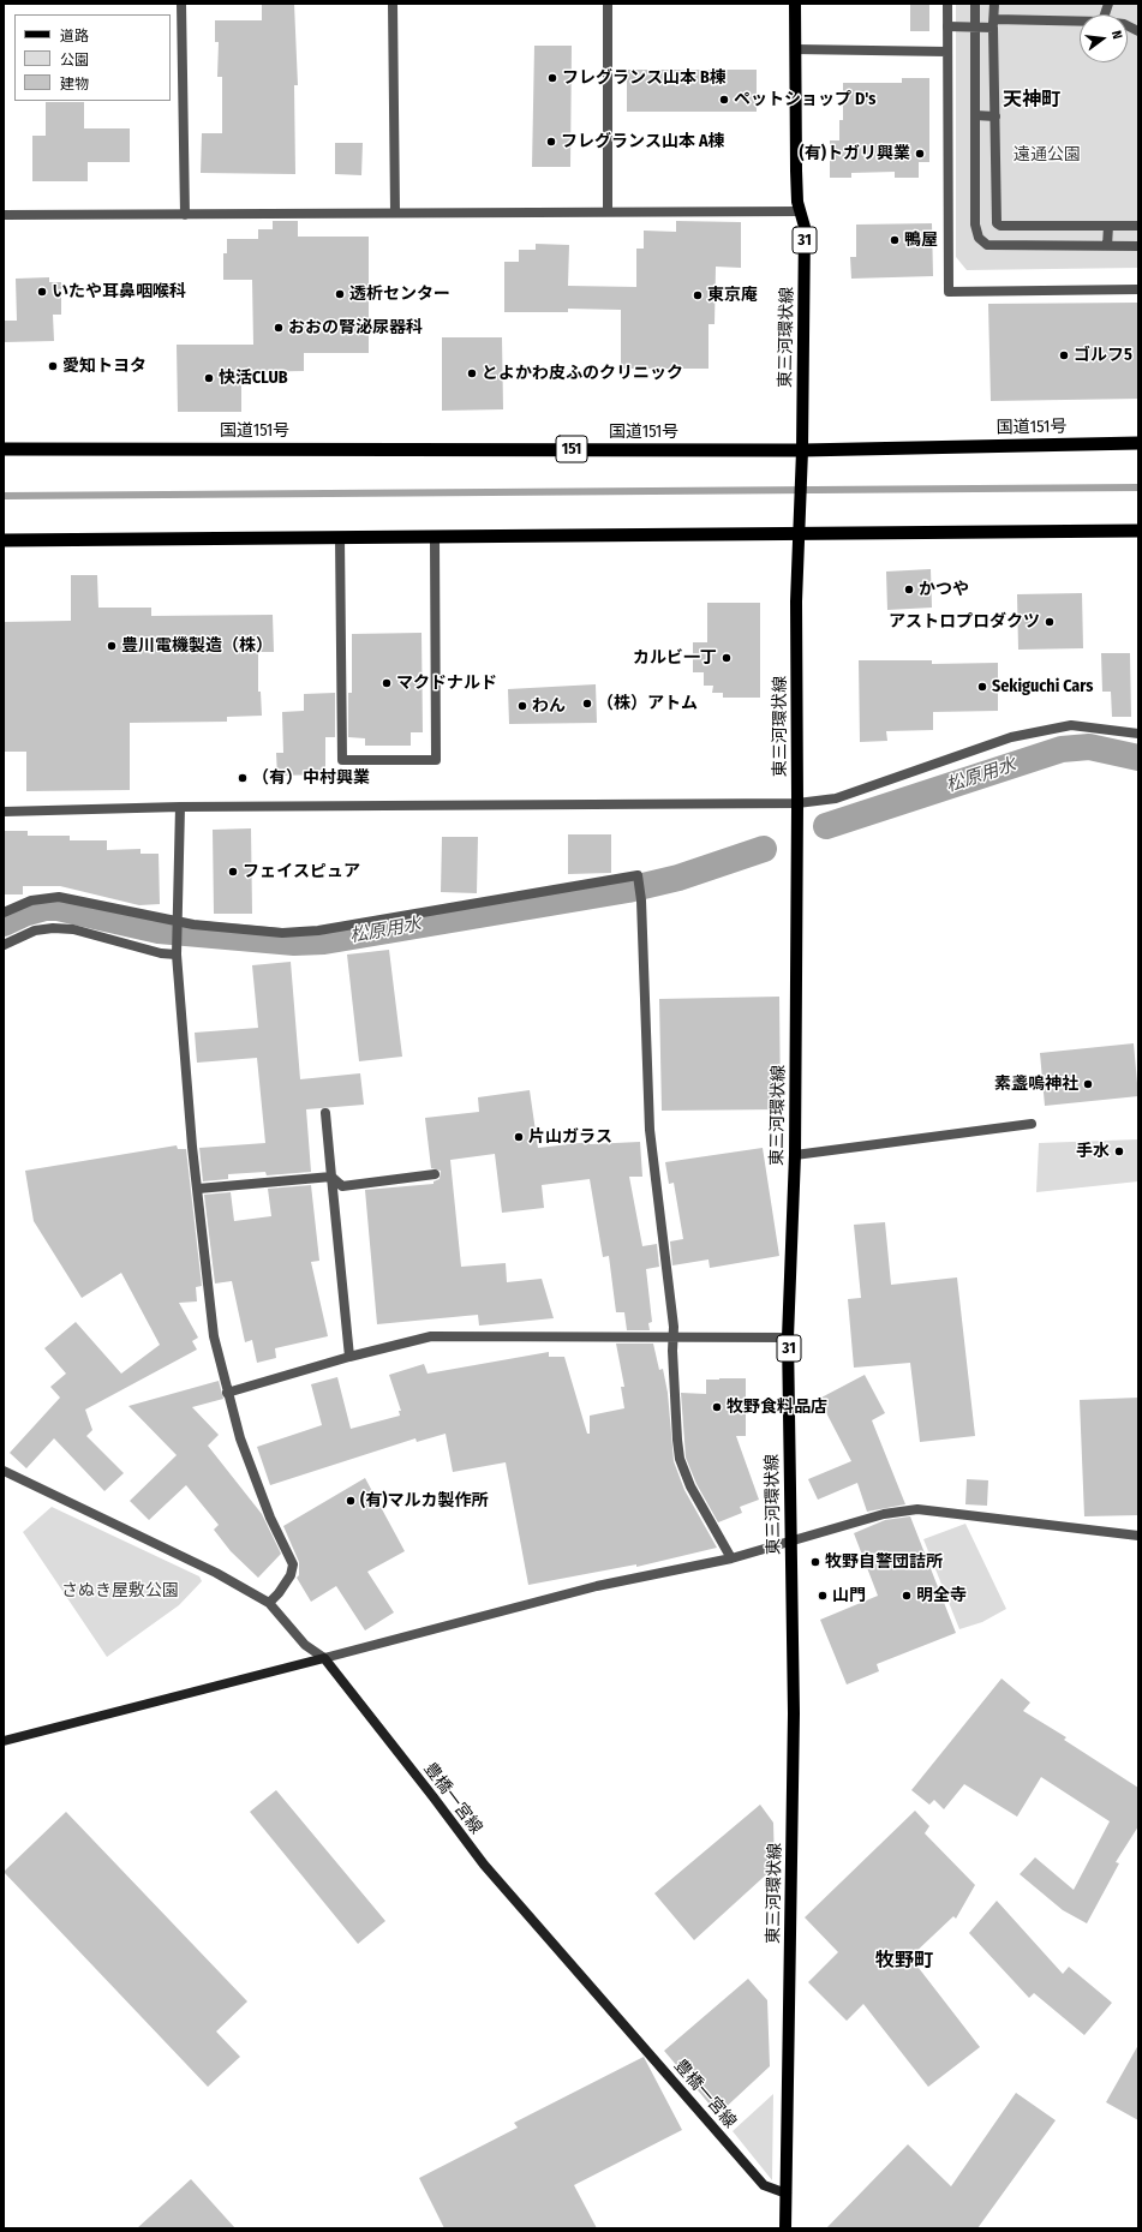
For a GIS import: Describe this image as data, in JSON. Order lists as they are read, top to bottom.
{
  "streets": {
    "highway": ["国道151号", "151"],
    "main road": ["31", "東三河環状線", "豊橋一宮線"]
  },
  "crossings": [
    ["東三河環状線", "国道151号"],
    ["東三河環状線", "豊橋一宮線"]
  ],
  "districts": ["天神町", "牧野町"],
  "water": ["松原用水"],
  "parks": ["遠通公園", "さぬき屋敷公園"],
  "places": [
    "フレグランス山本 B棟",
    "ペットショップ D's",
    "フレグランス山本 A棟",
    "(有)トガリ興業",
    "鴨屋",
    "いたや耳鼻咽喉科",
    "透析センター",
    "東京庵",
    "おおの腎泌尿器科",
    "ゴルフ5",
    "愛知トヨタ",
    "とよかわ皮ふのクリニック",
    "快活CLUB",
    "かつや",
    "アストロプロダクツ",
    "豊川電機製造（株）",
    "カルビ一丁",
    "マクドナルド",
    "Sekiguchi Cars",
    "（株）アトム",
    "わん",
    "（有）中村興業",
    "フェイスピュア",
    "素盞嗚神社",
    "片山ガラス",
    "手水",
    "牧野食料品店",
    "(有)マルカ製作所",
    "牧野自警団詰所",
    "山門",
    "明全寺"
  ],
  "legend": ["道路", "公園", "建物"],
  "north": "right"
}
